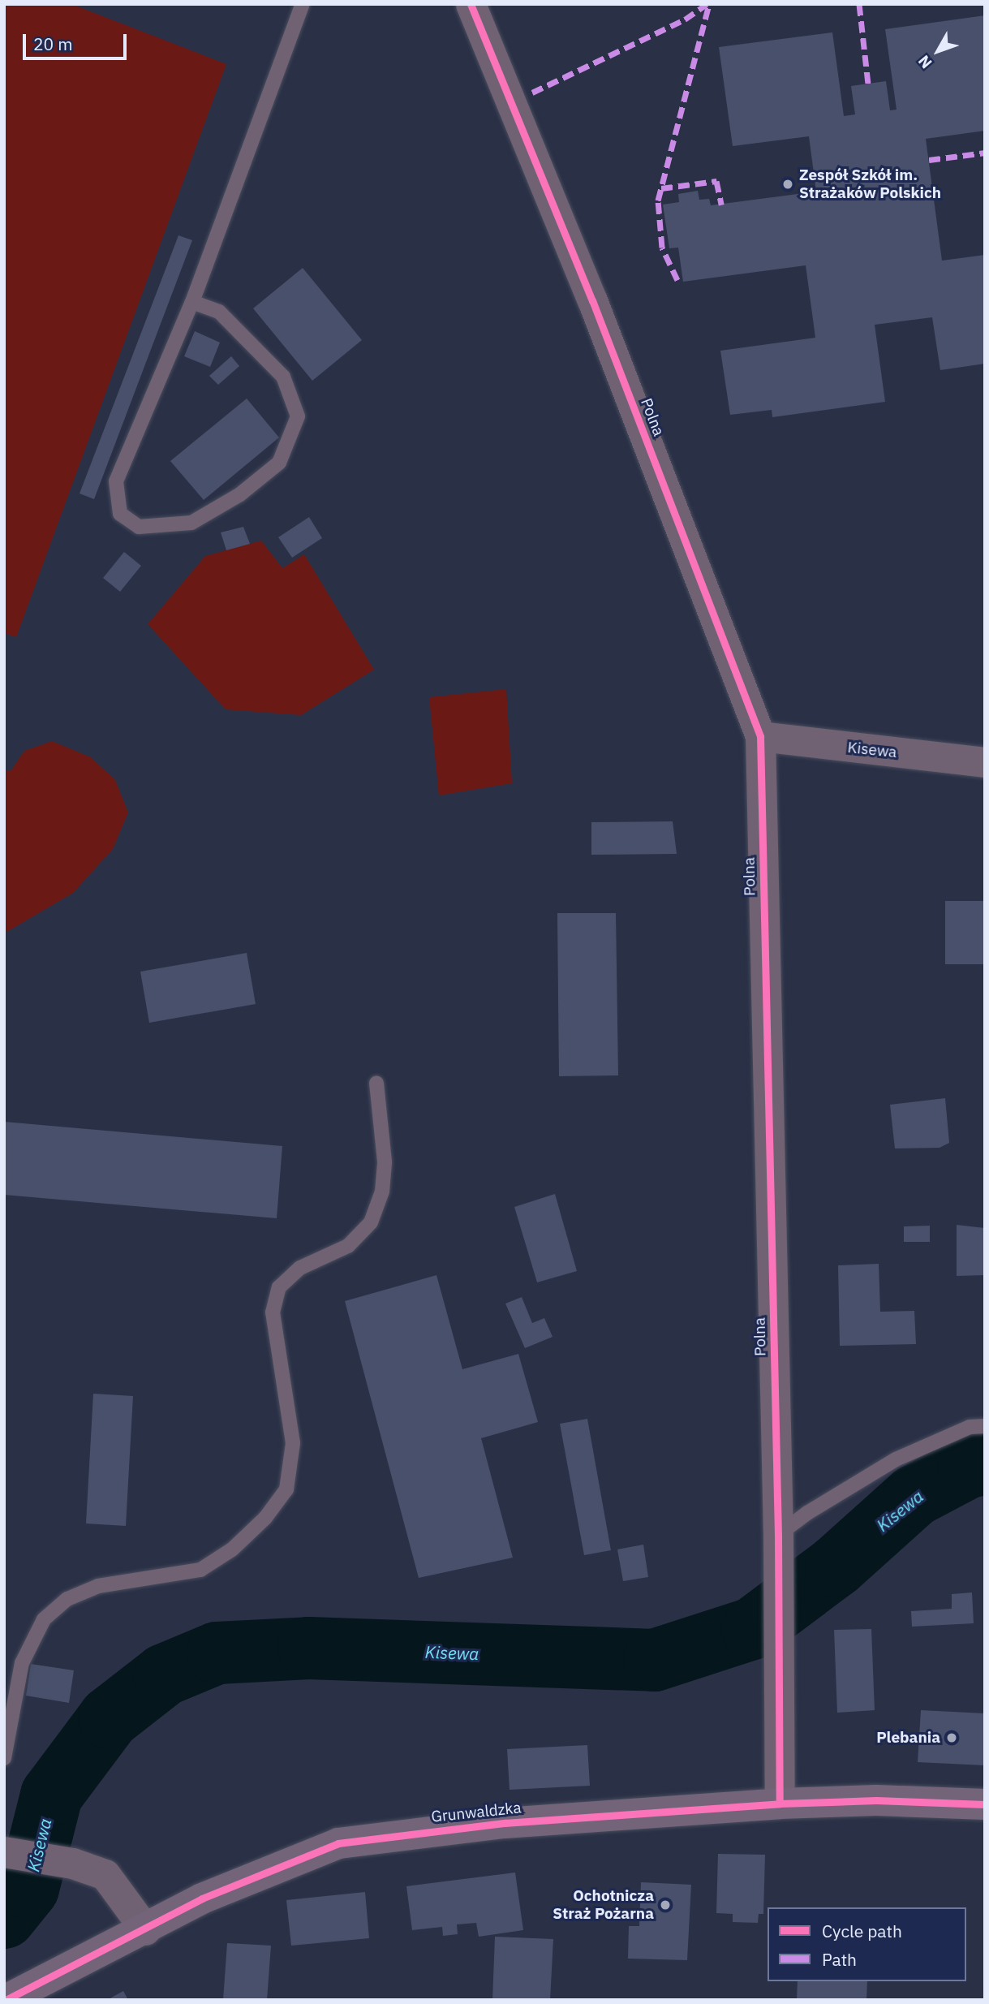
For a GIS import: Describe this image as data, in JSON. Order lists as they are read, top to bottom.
{
  "streets": {
    "main road": ["Grunwaldzka"],
    "street": ["Polna", "Kisewa"]
  },
  "crossings": [
    ["Polna", "Kisewa"],
    ["Polna", "Grunwaldzka"]
  ],
  "water": ["Kisewa"],
  "places": ["Zespół Szkół im. Strażaków Polskich", "Plebania", "Ochotnicza Straż Pożarna"],
  "legend": ["Cycle path", "Path"],
  "scale_bar": "20 m",
  "north": "bottom left"
}
